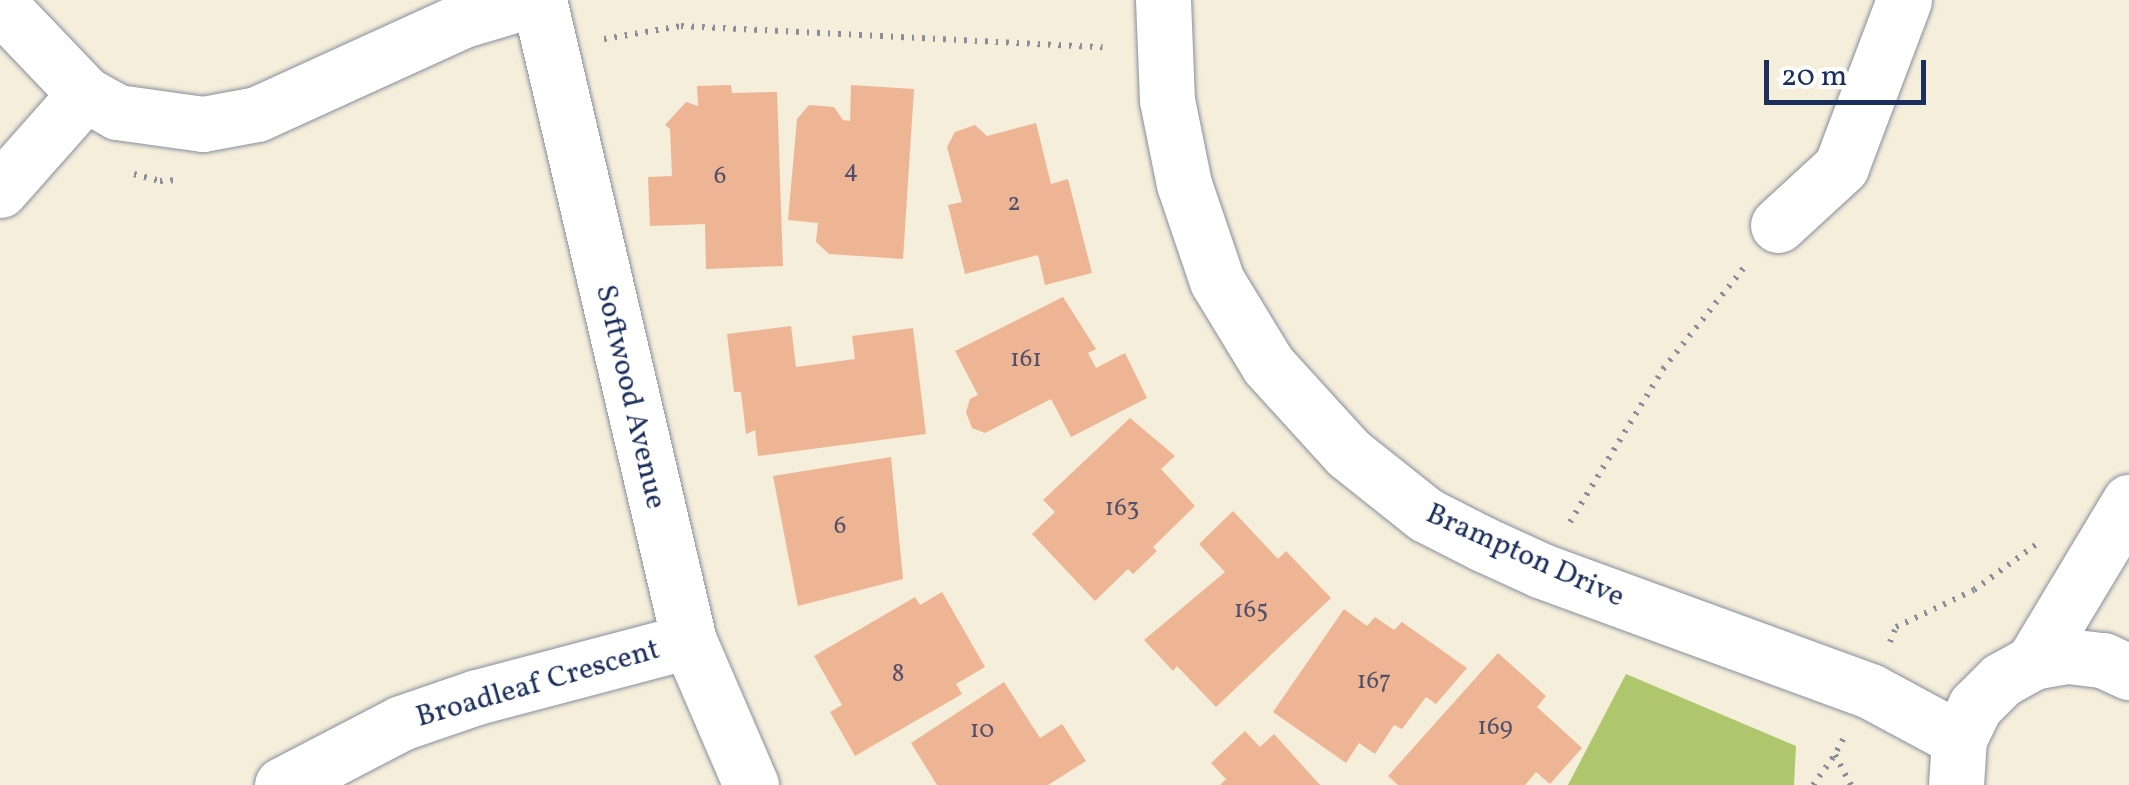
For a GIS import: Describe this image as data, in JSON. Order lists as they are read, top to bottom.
{
  "streets": {
    "street": ["Softwood Avenue", "Brampton Drive", "Broadleaf Crescent"]
  },
  "crossings": [
    ["Softwood Avenue", "Broadleaf Crescent"]
  ],
  "house_numbers": [
    "4",
    "6",
    "2",
    "161",
    "163",
    "6",
    "165",
    "8",
    "167",
    "169",
    "10"
  ],
  "scale_bar": "20 m"
}
